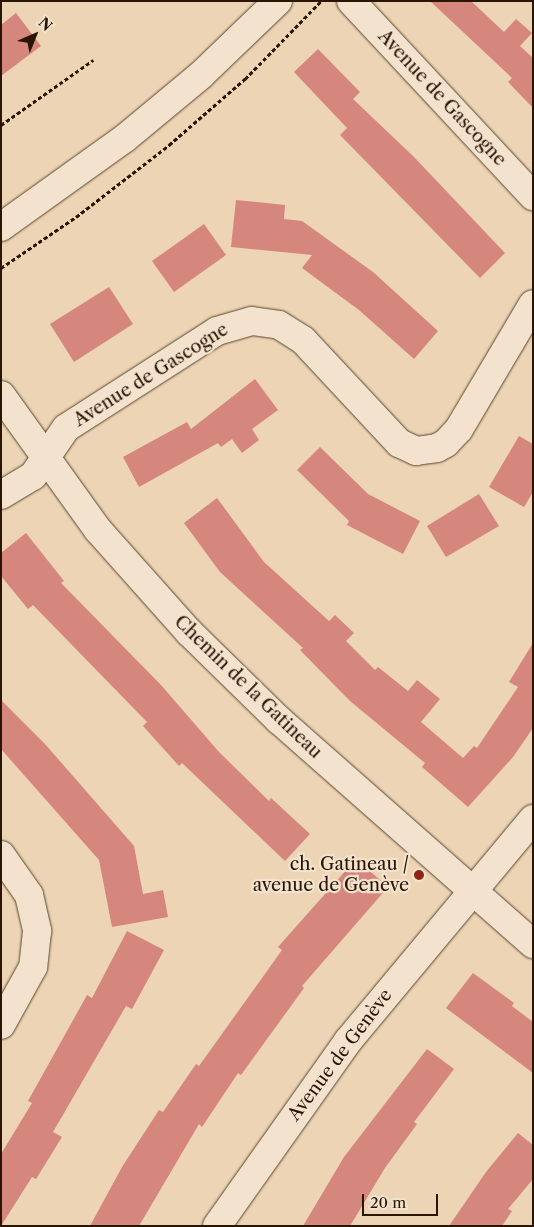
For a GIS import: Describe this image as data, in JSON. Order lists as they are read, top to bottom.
{
  "streets": {
    "street": ["Avenue de Gascogne", "Chemin de la Gatineau", "Avenue de Genève"]
  },
  "crossings": [
    ["Avenue de Gascogne", "Chemin de la Gatineau"],
    ["Chemin de la Gatineau", "Avenue de Genève"]
  ],
  "places": ["ch. Gatineau / avenue de Genève"],
  "scale_bar": "20 m",
  "north": "top right"
}
